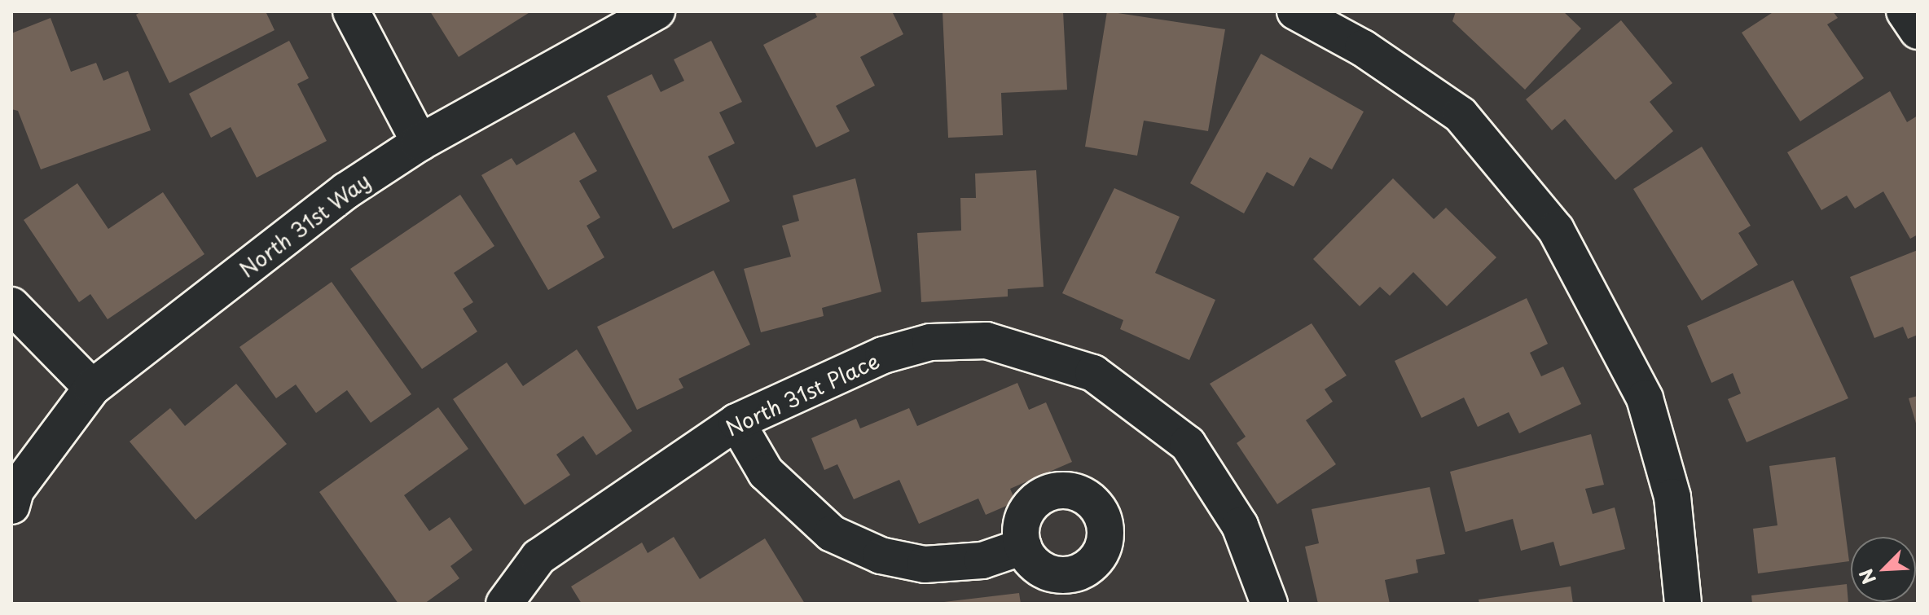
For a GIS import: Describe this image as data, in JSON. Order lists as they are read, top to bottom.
{
  "streets": {
    "street": ["North 31st Way", "North 31st Place"]
  },
  "north": "bottom left"
}
